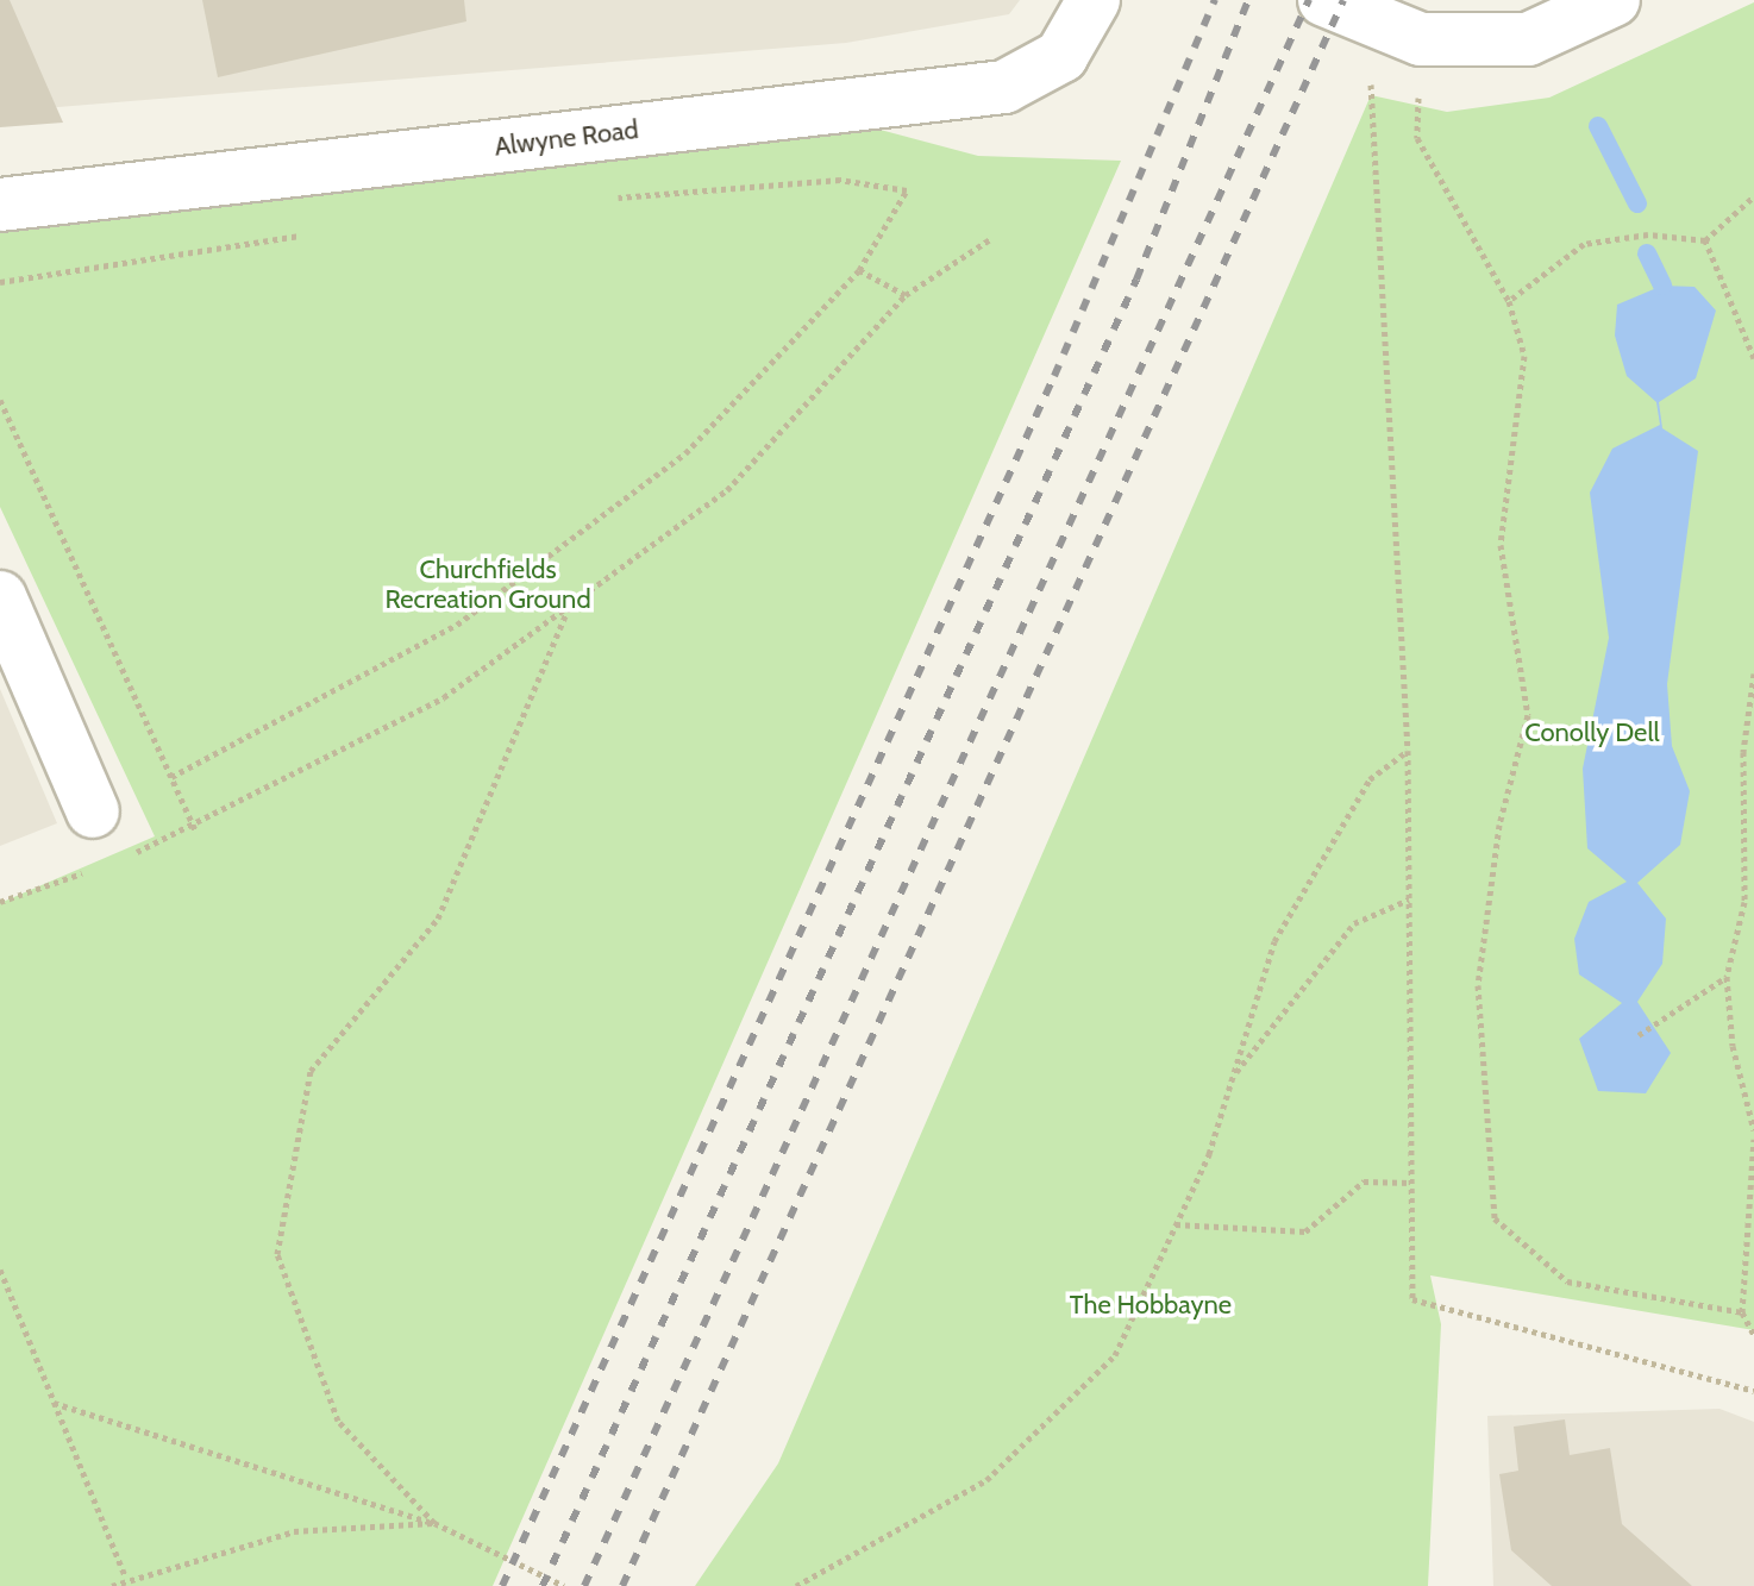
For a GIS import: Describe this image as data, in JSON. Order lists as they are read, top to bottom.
{
  "streets": {
    "street": ["Alwyne Road"]
  },
  "parks": ["Churchfields Recreation Ground", "Conolly Dell", "The Hobbayne"]
}
